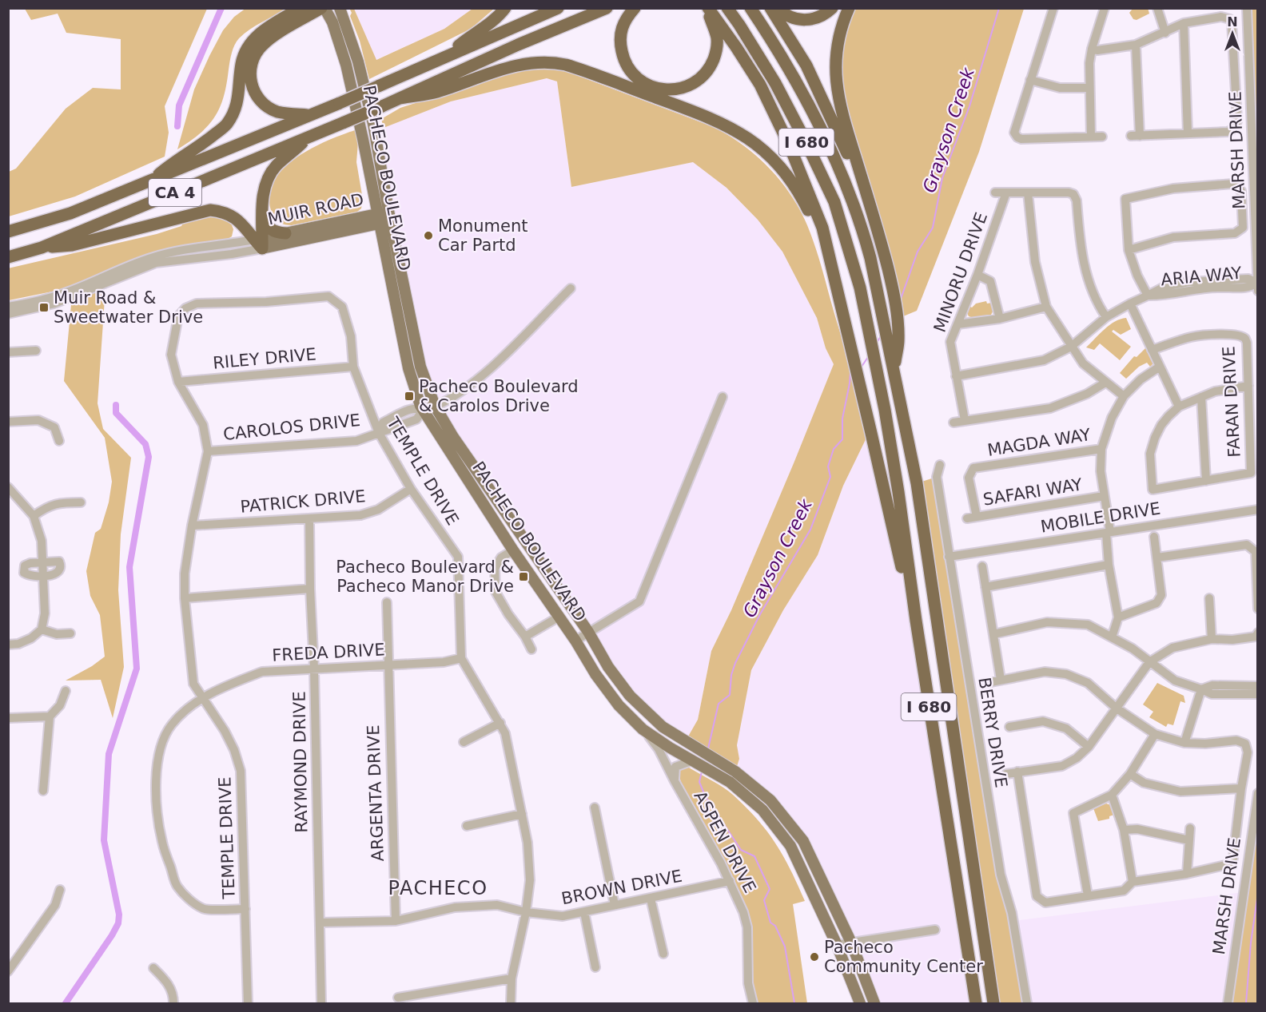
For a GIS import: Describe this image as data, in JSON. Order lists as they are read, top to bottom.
{
  "streets": {
    "highway": ["I 680", "CA 4"],
    "main road": ["PACHECO BOULEVARD", "MUIR ROAD"],
    "street": [
      "MARSH DRIVE",
      "MINORU DRIVE",
      "ARIA WAY",
      "RILEY DRIVE",
      "FARAN DRIVE",
      "CAROLOS DRIVE",
      "MAGDA WAY",
      "TEMPLE DRIVE",
      "SAFARI WAY",
      "PATRICK DRIVE",
      "MOBILE DRIVE",
      "FREDA DRIVE",
      "BERRY DRIVE",
      "RAYMOND DRIVE",
      "ARGENTA DRIVE",
      "ASPEN DRIVE",
      "BROWN DRIVE"
    ]
  },
  "crossings": [
    ["MARSH DRIVE", "ARIA WAY"],
    ["PACHECO BOULEVARD", "MUIR ROAD"],
    ["PACHECO BOULEVARD", "CAROLOS DRIVE"],
    ["PACHECO BOULEVARD", "ASPEN DRIVE"],
    ["MINORU DRIVE", "ARIA WAY"],
    ["RILEY DRIVE", "TEMPLE DRIVE"],
    ["CAROLOS DRIVE", "TEMPLE DRIVE"],
    ["MAGDA WAY", "SAFARI WAY"],
    ["TEMPLE DRIVE", "PATRICK DRIVE"],
    ["TEMPLE DRIVE", "FREDA DRIVE"],
    ["TEMPLE DRIVE", "BROWN DRIVE"],
    ["PATRICK DRIVE", "RAYMOND DRIVE"],
    ["MOBILE DRIVE", "BERRY DRIVE"],
    ["FREDA DRIVE", "RAYMOND DRIVE"],
    ["FREDA DRIVE", "ARGENTA DRIVE"],
    ["RAYMOND DRIVE", "BROWN DRIVE"],
    ["ARGENTA DRIVE", "BROWN DRIVE"],
    ["ASPEN DRIVE", "BROWN DRIVE"]
  ],
  "districts": ["PACHECO"],
  "water": ["Grayson Creek"],
  "places": {
    "other": ["Monument Car Partd", "Pacheco Community Center"],
    "transit": ["Muir Road & Sweetwater Drive", "Pacheco Boulevard & Carolos Drive", "Pacheco Boulevard & Pacheco Manor Drive"]
  },
  "north": "top"
}
